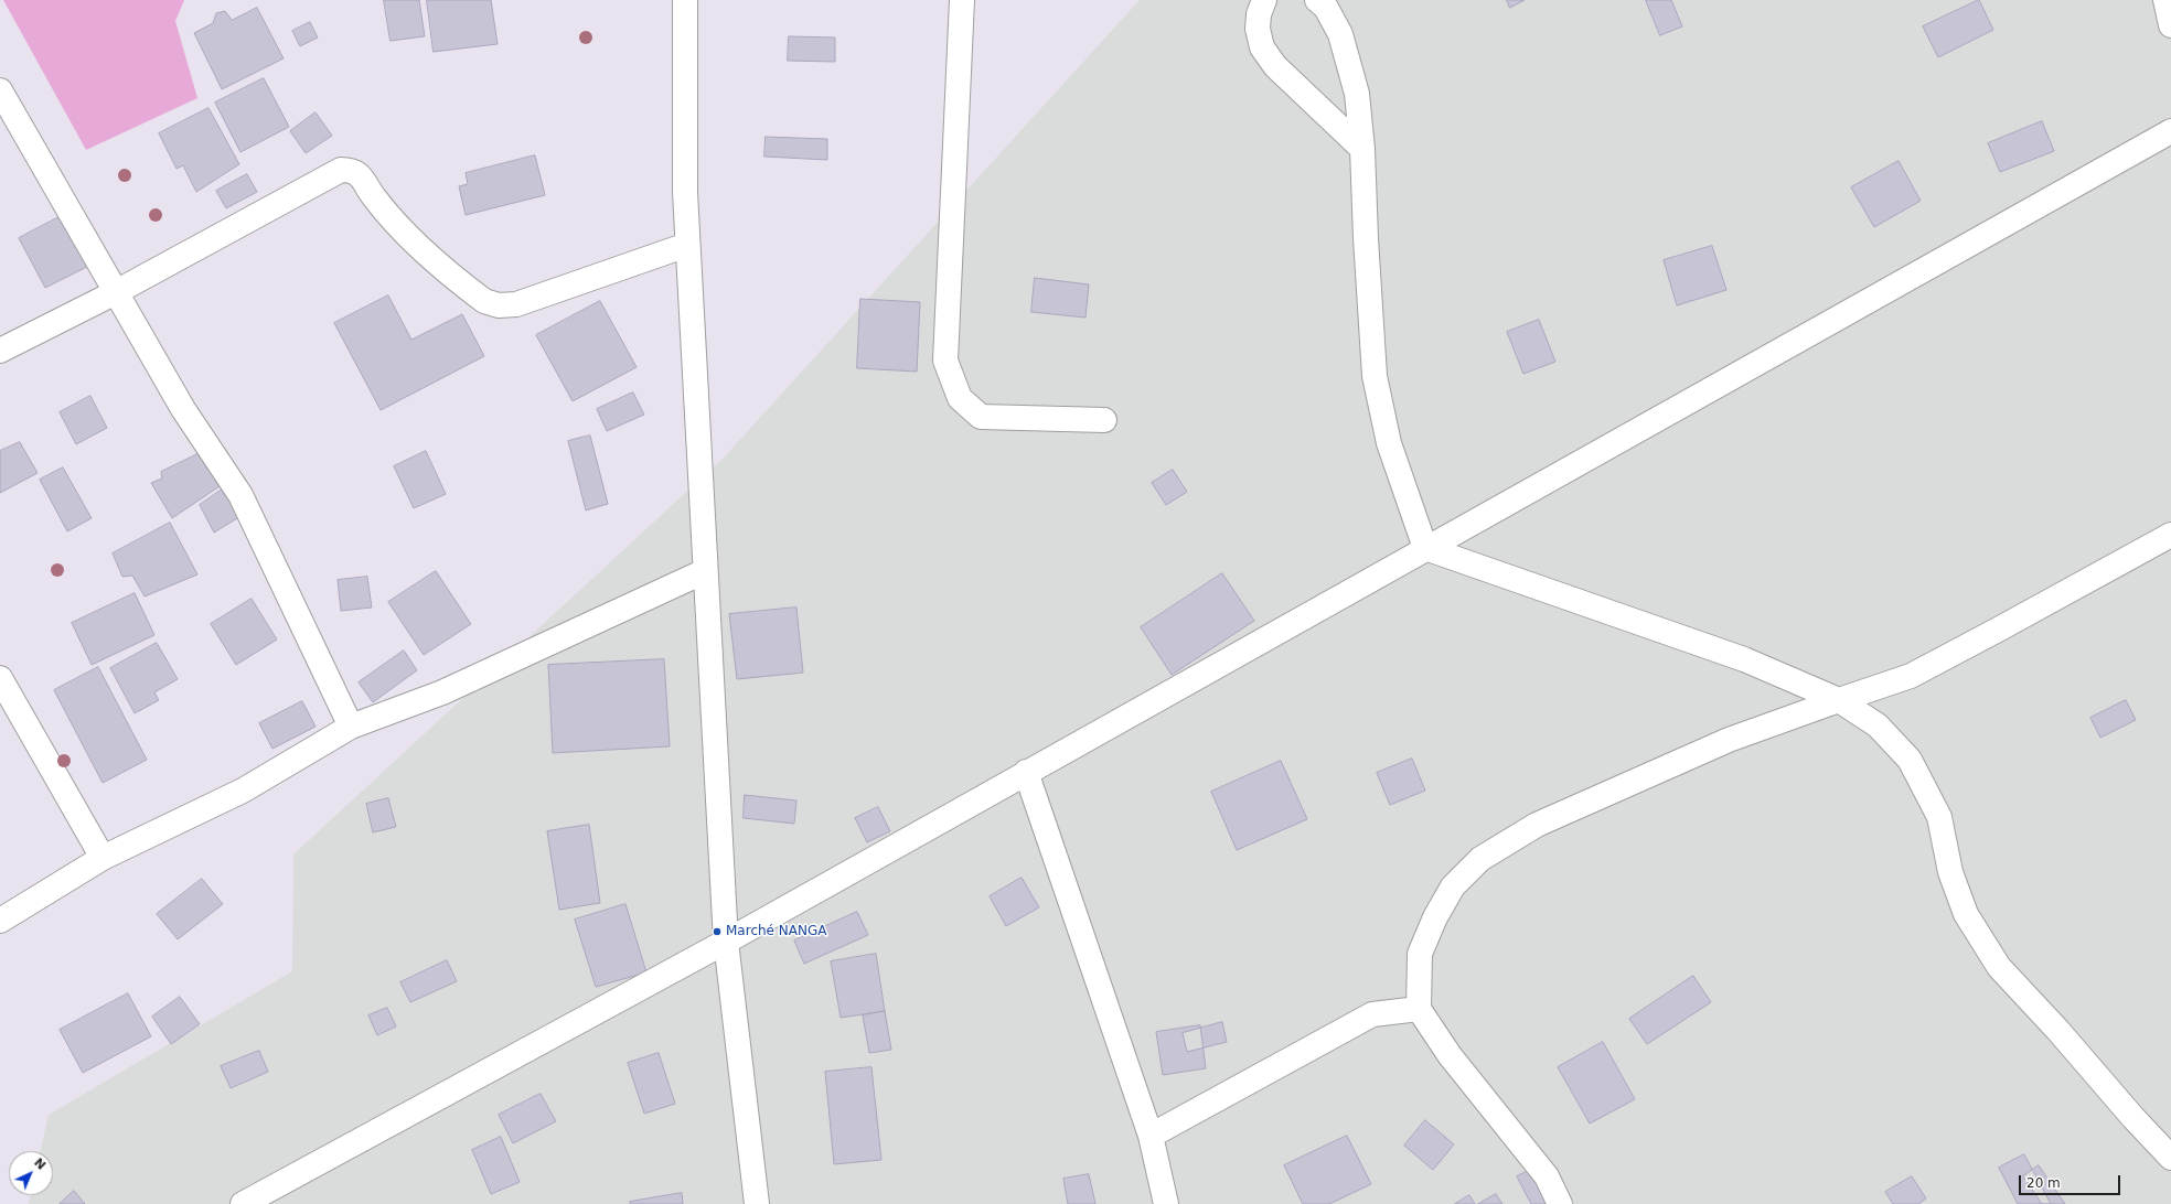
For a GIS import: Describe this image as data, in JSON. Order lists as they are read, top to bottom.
{
  "places": ["Marché NANGA"],
  "scale_bar": "20 m",
  "north": "top right"
}
